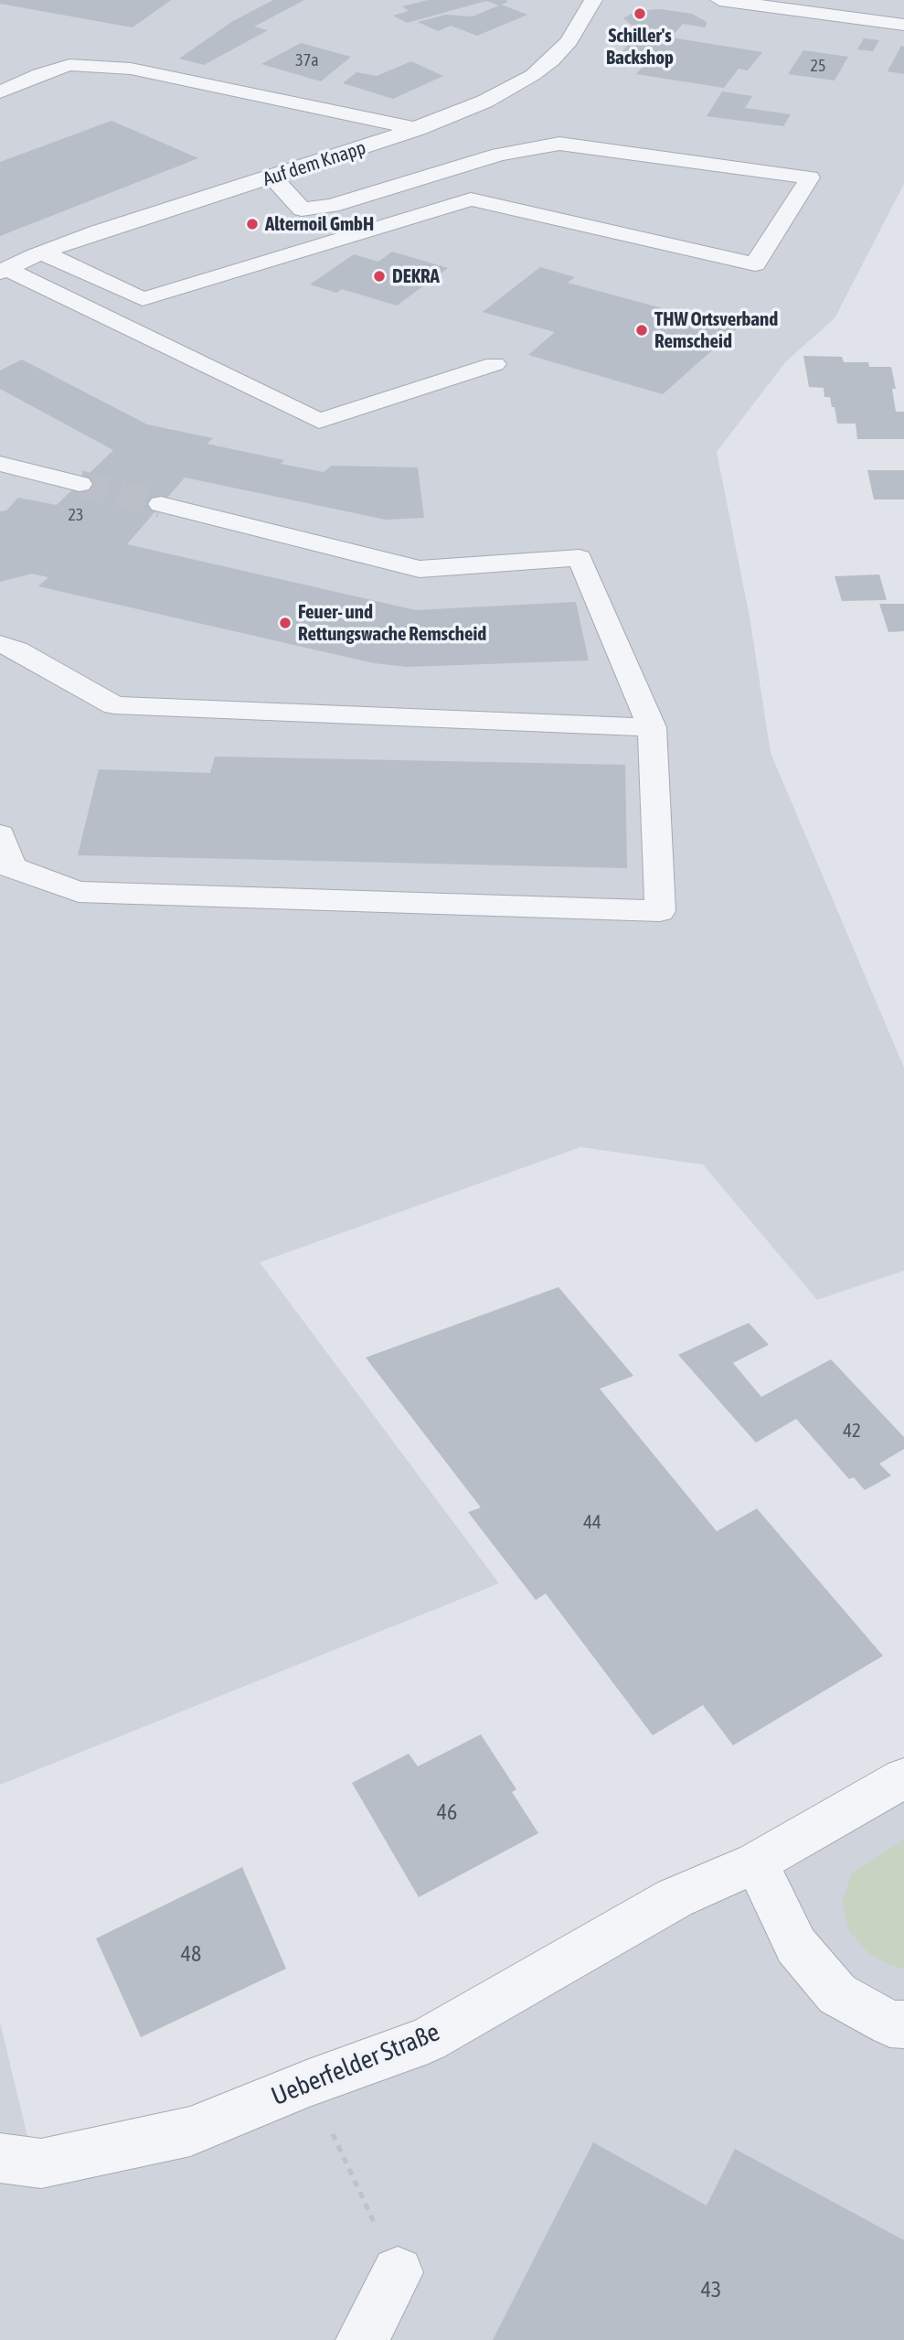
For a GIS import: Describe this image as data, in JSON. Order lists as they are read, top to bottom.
{
  "streets": {
    "street": ["Auf dem Knapp", "Ueberfelder Straße"]
  },
  "places": [
    "Schiller's Backshop",
    "Alternoil GmbH",
    "DEKRA",
    "THW Ortsverband Remscheid",
    "Feuer- und Rettungswache Remscheid"
  ],
  "house_numbers": [
    "37a",
    "25",
    "23",
    "42",
    "44",
    "46",
    "48",
    "43"
  ]
}
